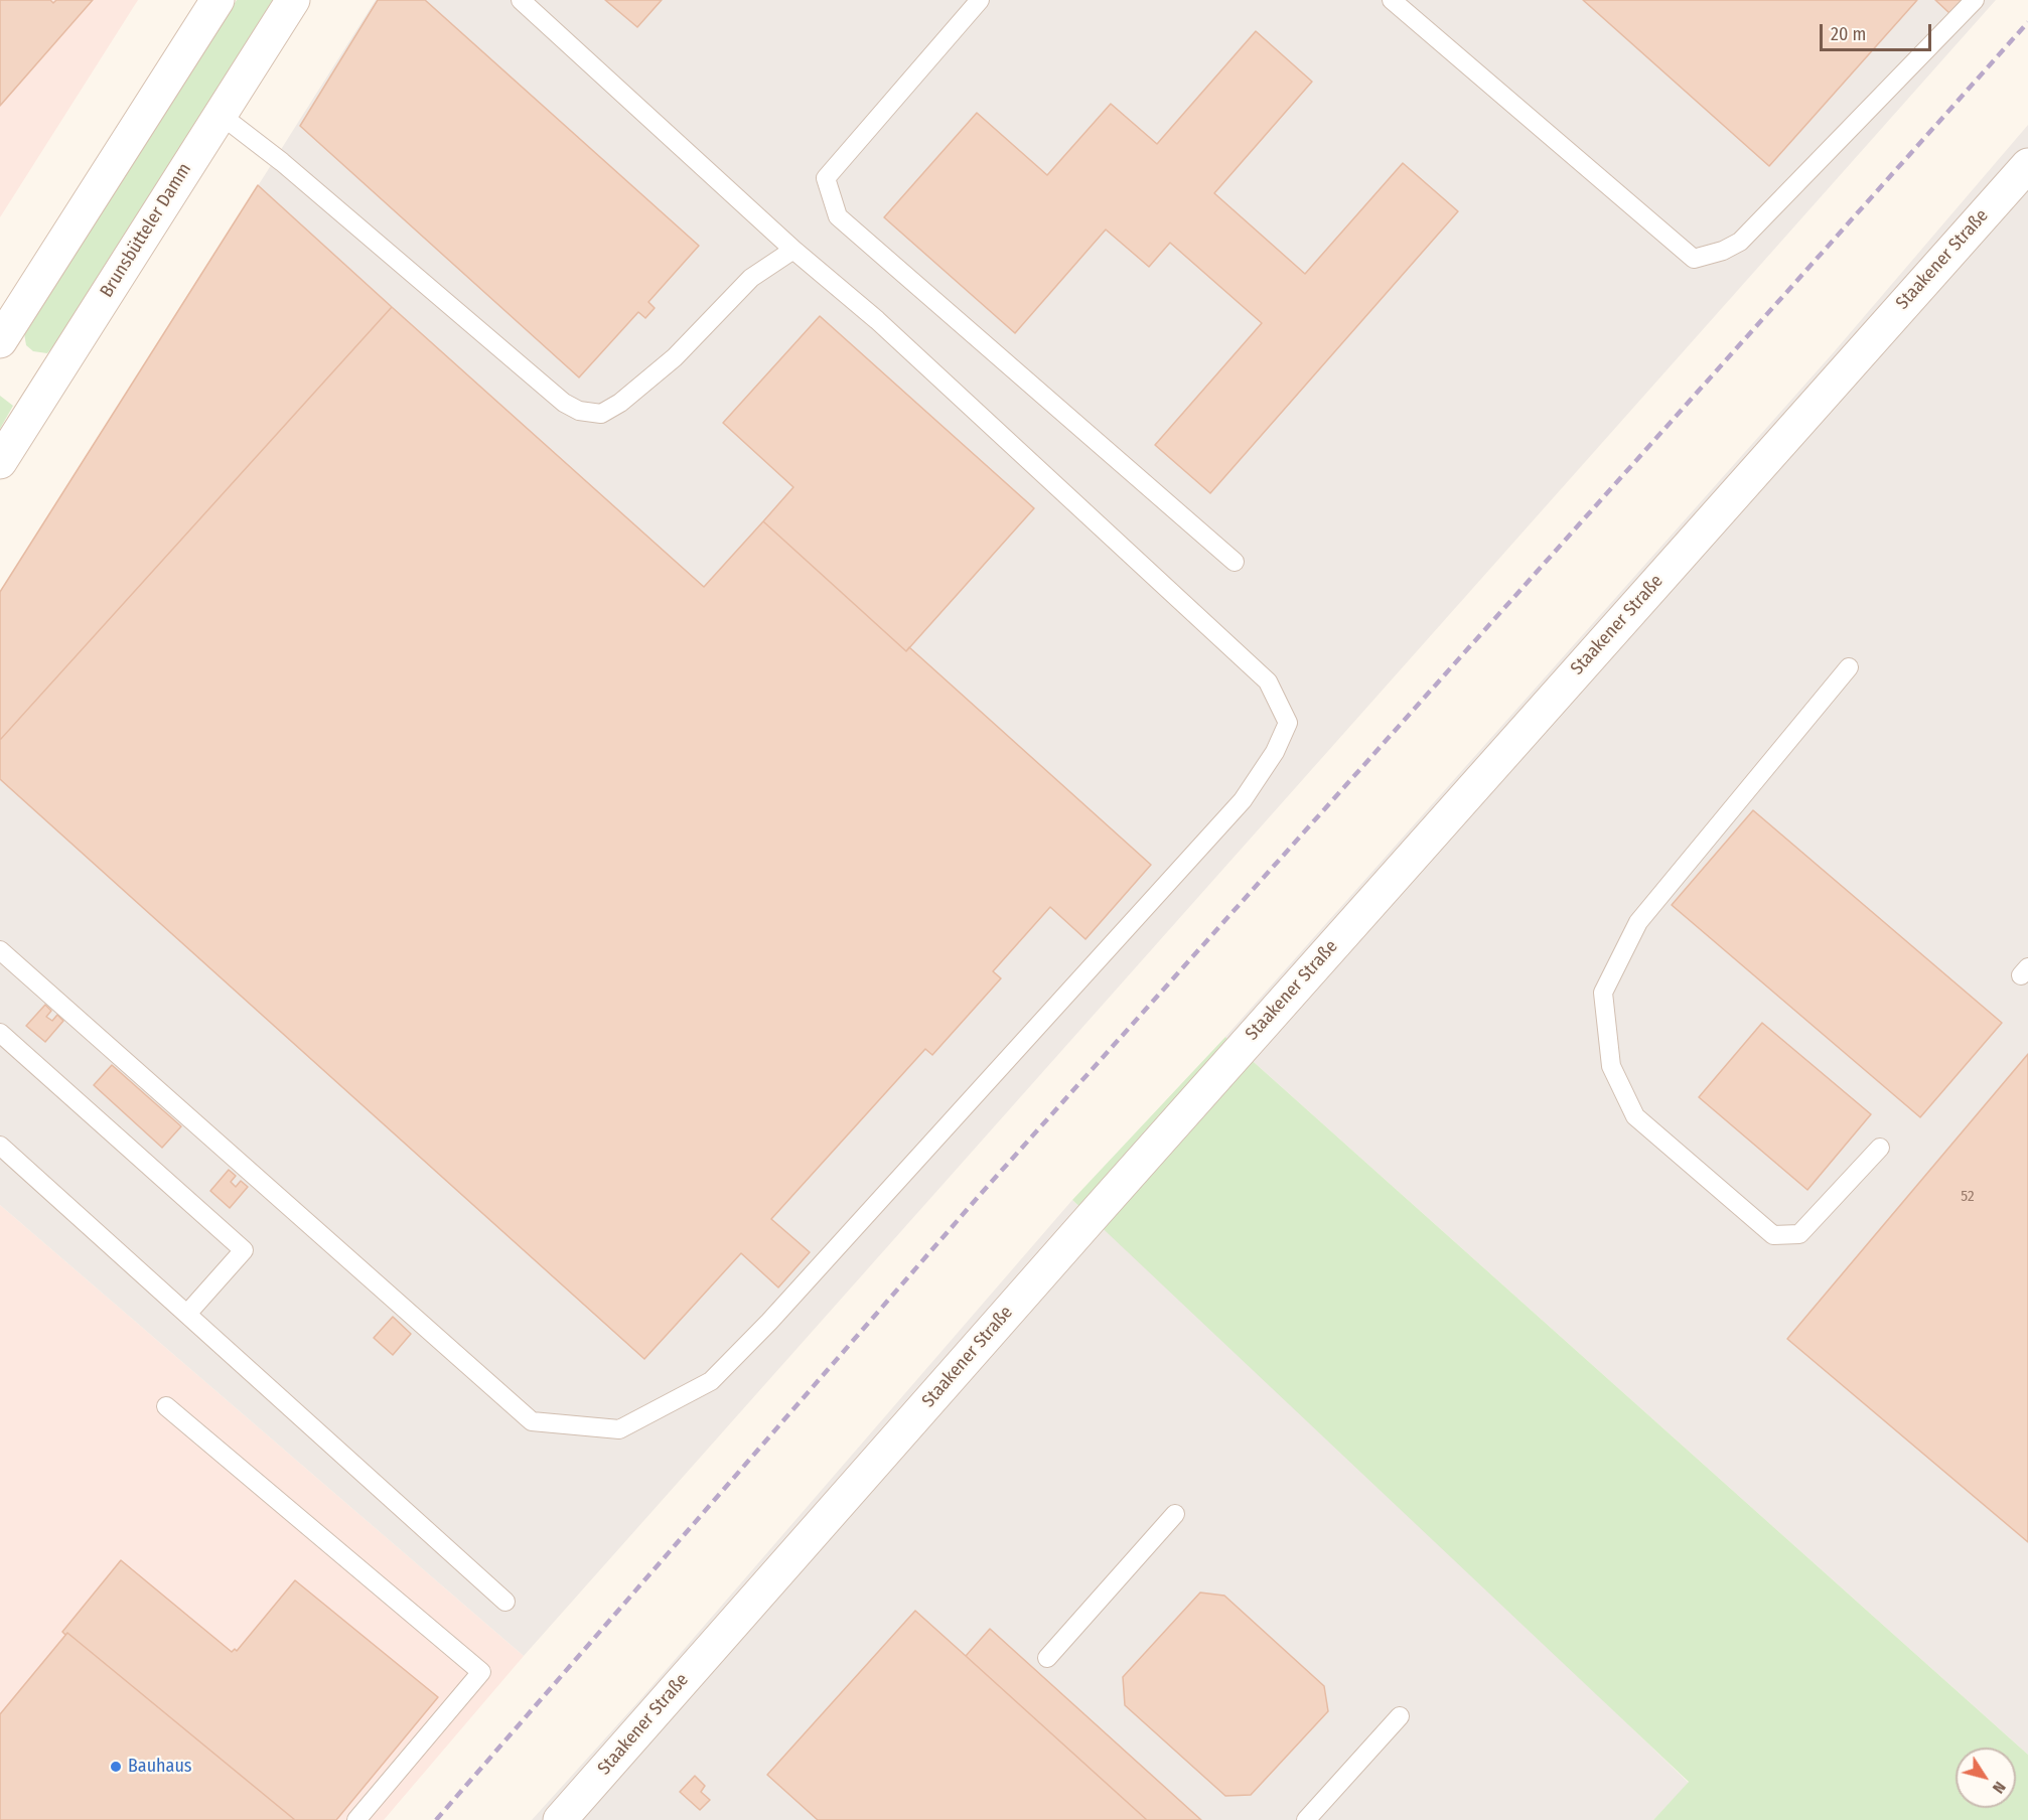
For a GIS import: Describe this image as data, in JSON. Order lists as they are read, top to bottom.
{
  "streets": {
    "street": ["Brunsbütteler Damm", "Staakener Straße"]
  },
  "places": ["Bauhaus"],
  "house_numbers": ["52"],
  "scale_bar": "20 m",
  "north": "bottom right"
}
